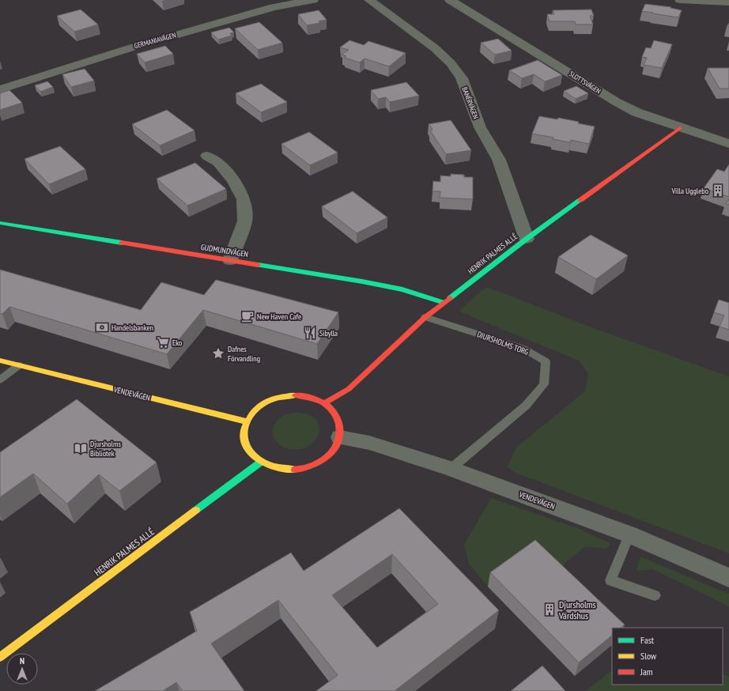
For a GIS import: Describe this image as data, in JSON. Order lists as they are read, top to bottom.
{
  "streets": {
    "street": [
      "GERMANIAVÄGEN",
      "SLOTTSVÄGEN",
      "BANÉRVÄGEN",
      "GUDMUNDVÄGEN",
      "HENRIK PALMES ALLÉ",
      "VENDEVÄGEN"
    ],
    "lane": ["DJURSHOLMS TORG"]
  },
  "crossings": [
    ["SLOTTSVÄGEN", "HENRIK PALMES ALLÉ"],
    ["BANÉRVÄGEN", "HENRIK PALMES ALLÉ"],
    ["GUDMUNDVÄGEN", "HENRIK PALMES ALLÉ"],
    ["HENRIK PALMES ALLÉ", "DJURSHOLMS TORG"],
    ["HENRIK PALMES ALLÉ", "VENDEVÄGEN"],
    ["DJURSHOLMS TORG", "VENDEVÄGEN"]
  ],
  "places": {
    "building": ["Villa Ugglebo", "Djursholms Värdshus"],
    "cafe": ["New Haven Cafe"],
    "bank": ["Handelsbanken"],
    "restaurant": ["Sibylla"],
    "supermarket": ["Eko"],
    "place": ["Dafnes Förvandling"],
    "library": ["Djursholms Bibliotek"]
  },
  "legend": ["Fast", "Slow", "Jam"],
  "north": "top"
}
